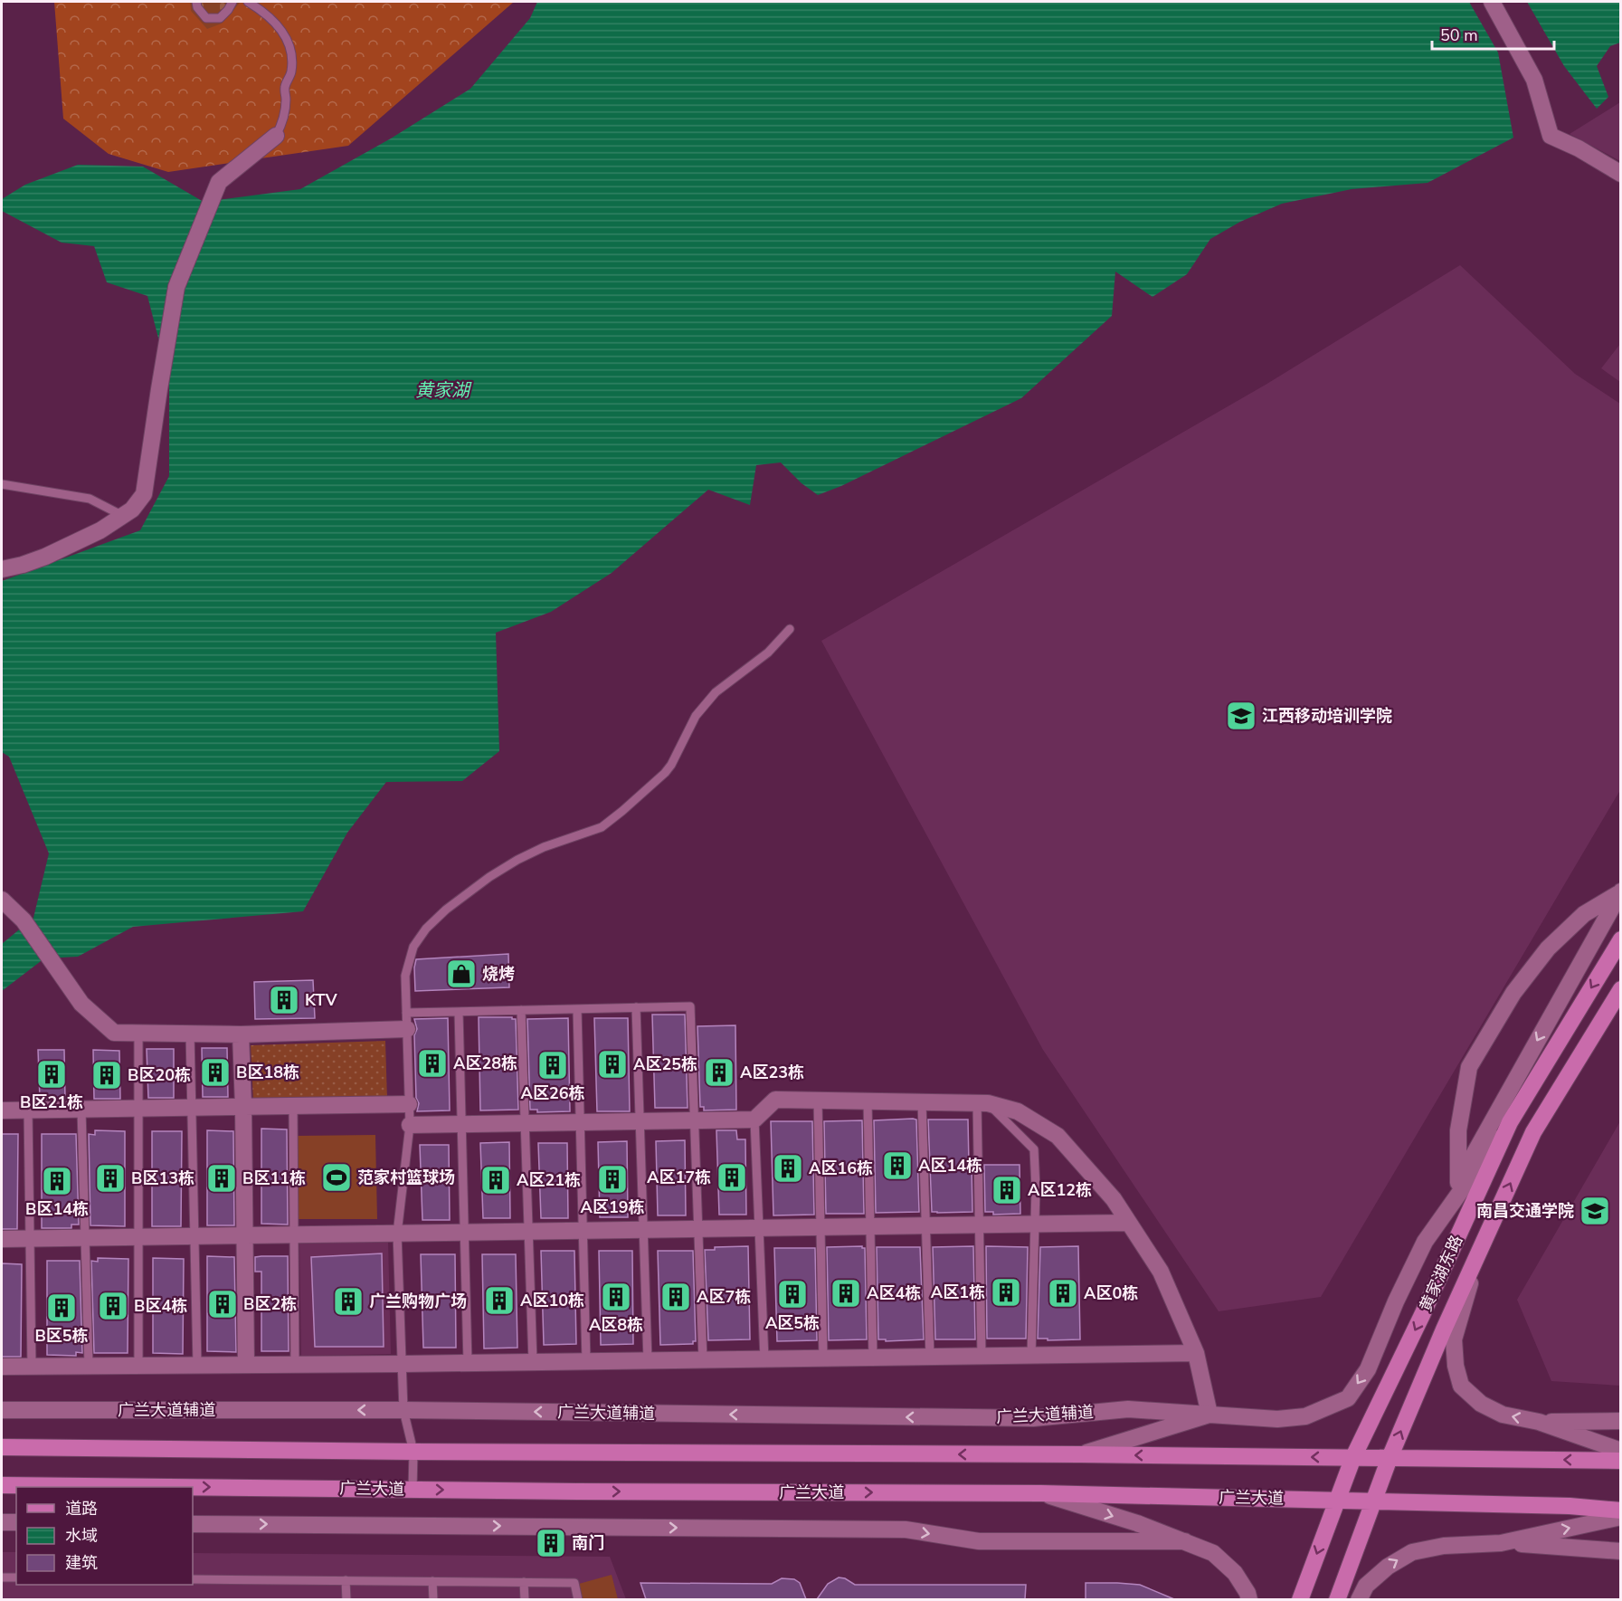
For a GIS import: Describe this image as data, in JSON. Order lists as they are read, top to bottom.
{
  "streets": {
    "main road": ["黄家湖东路", "广兰大道"],
    "street": ["广兰大道辅道"]
  },
  "crossings": [
    ["黄家湖东路", "广兰大道"]
  ],
  "water": ["黄家湖"],
  "places": {
    "school or university": ["江西移动培训学院", "南昌交通学院"],
    "shop": ["烧烤"],
    "building": [
      "KTV",
      "A区28栋",
      "A区25栋",
      "A区26栋",
      "B区18栋",
      "A区23栋",
      "B区21栋",
      "B区20栋",
      "A区14栋",
      "A区16栋",
      "A区17栋",
      "B区13栋",
      "B区11栋",
      "A区19栋",
      "A区21栋",
      "B区14栋",
      "A区12栋",
      "A区1栋",
      "A区4栋",
      "A区0栋",
      "A区5栋",
      "A区8栋",
      "A区7栋",
      "A区10栋",
      "广兰购物广场",
      "B区2栋",
      "B区4栋",
      "B区5栋",
      "南门"
    ],
    "sports": ["范家村篮球场"]
  },
  "legend": ["道路", "水域", "建筑"],
  "scale_bar": "50 m"
}
